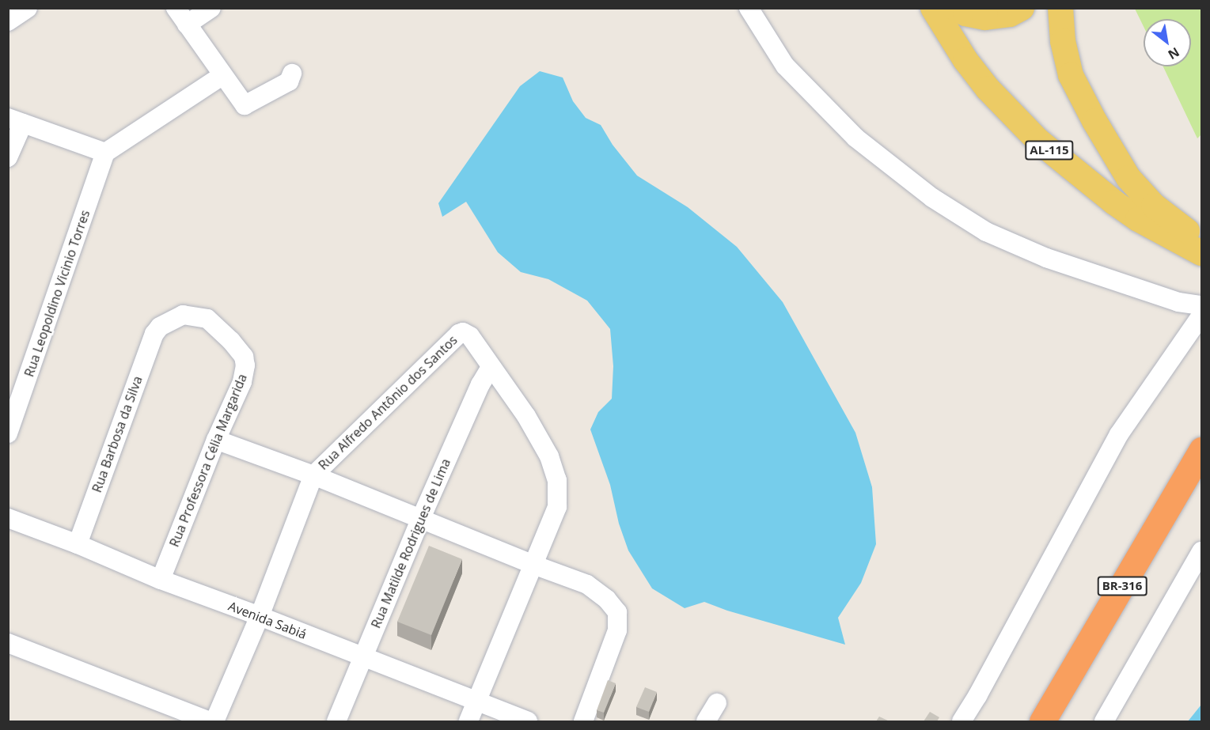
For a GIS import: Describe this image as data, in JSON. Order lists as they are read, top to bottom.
{
  "streets": {
    "highway": ["BR-316"],
    "main road": ["AL-115"],
    "street": [
      "Rua Leopoldino Vicinio Torres",
      "Rua Alfredo Antônio dos Santos",
      "Rua Barbosa da Silva",
      "Rua Professora Célia Margarida",
      "Rua Matilde Rodrigues de Lima",
      "Avenida Sabiá"
    ]
  },
  "crossings": [
    ["Rua Alfredo Antônio dos Santos", "Rua Matilde Rodrigues de Lima"],
    ["Rua Barbosa da Silva", "Rua Professora Célia Margarida"],
    ["Rua Barbosa da Silva", "Avenida Sabiá"],
    ["Rua Professora Célia Margarida", "Avenida Sabiá"],
    ["Rua Matilde Rodrigues de Lima", "Avenida Sabiá"]
  ],
  "north": "bottom right"
}
